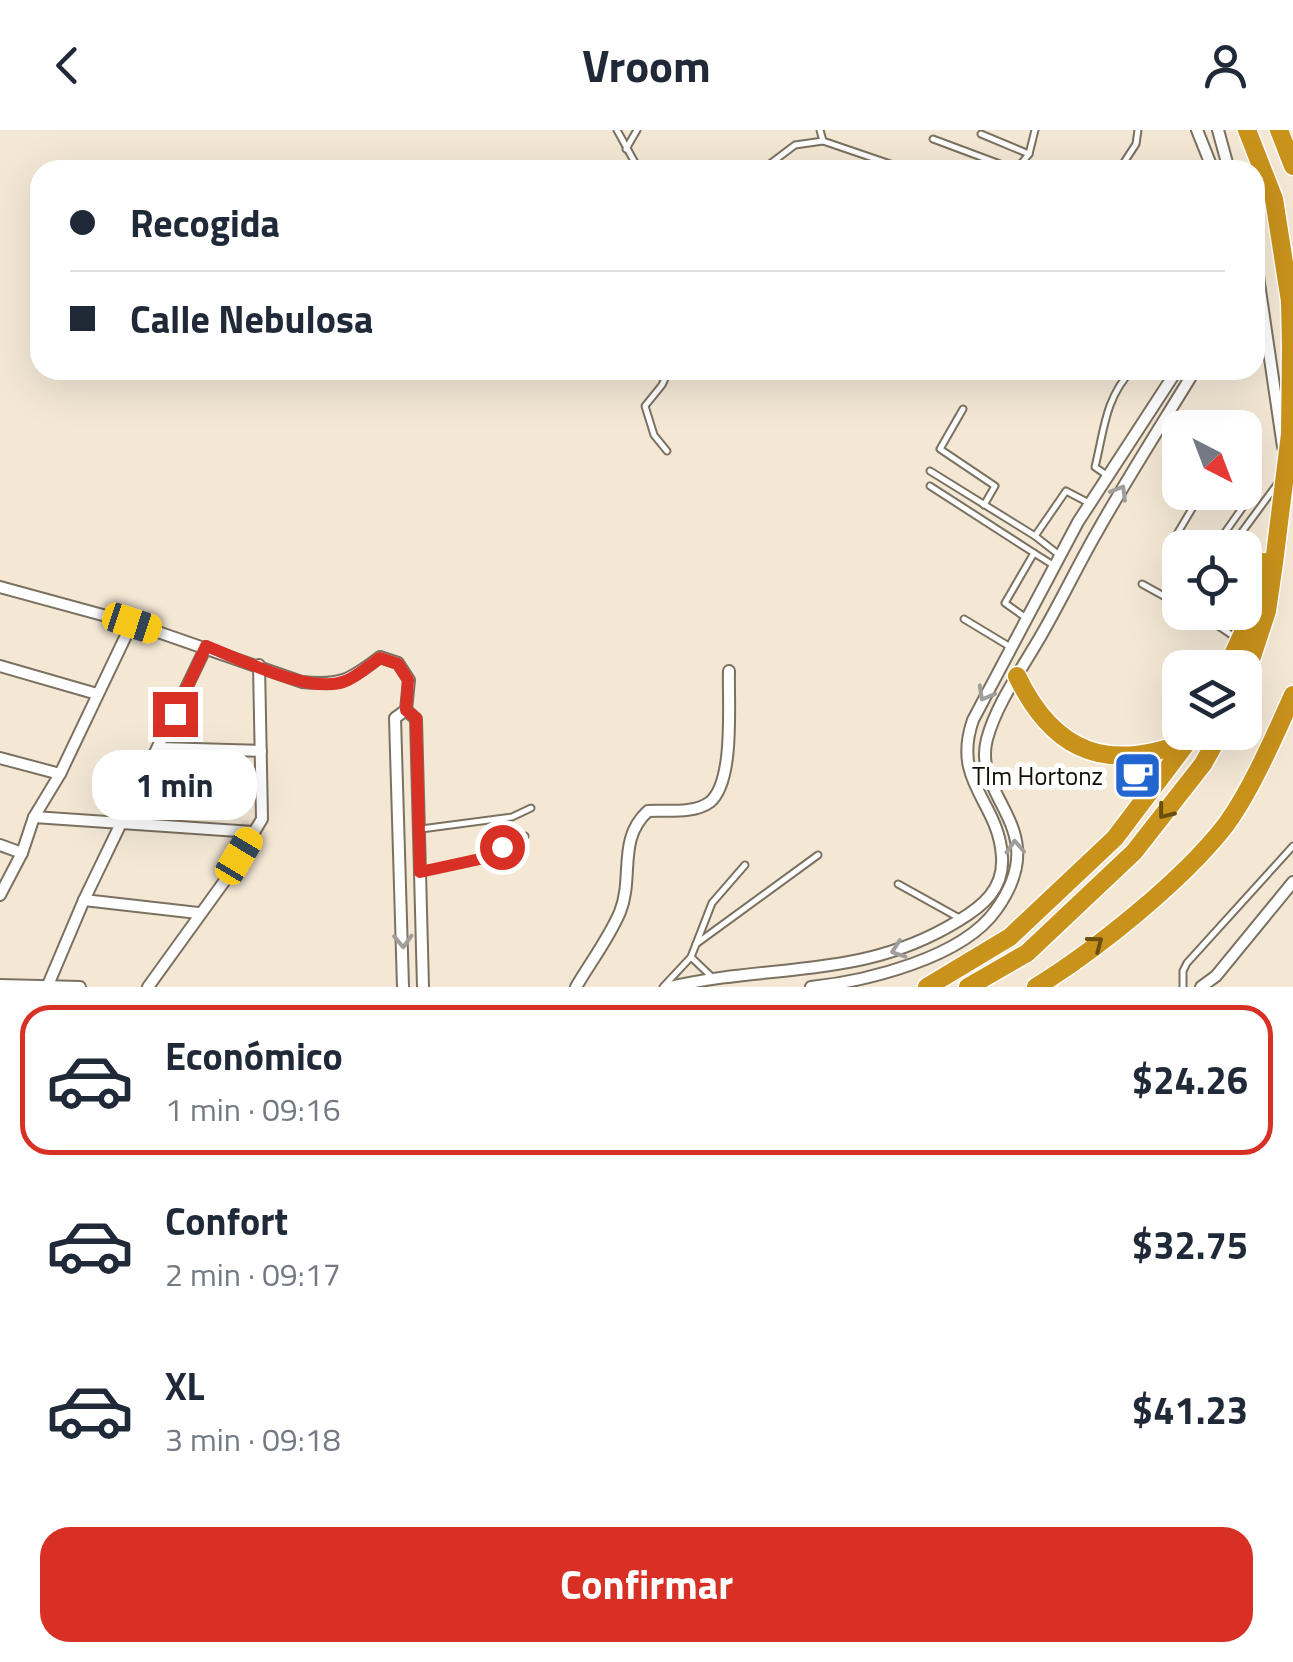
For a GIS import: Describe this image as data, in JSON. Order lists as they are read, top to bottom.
{
  "places": {
    "cafe": ["TIm Hortonz"]
  },
  "north": "bottom right",
  "page": {
    "header": "Vroom",
    "banner": ["Recogida", "Calle Nebulosa"],
    "bubble": "1 min",
    "list": [
      {
        "name": "Económico",
        "note": "1 min · 09:16",
        "value": "$24.26"
      },
      {
        "name": "Confort",
        "note": "2 min · 09:17",
        "value": "$32.75"
      },
      {
        "name": "XL",
        "note": "3 min · 09:18",
        "value": "$41.23"
      }
    ],
    "buttons": "Confirmar"
  }
}
